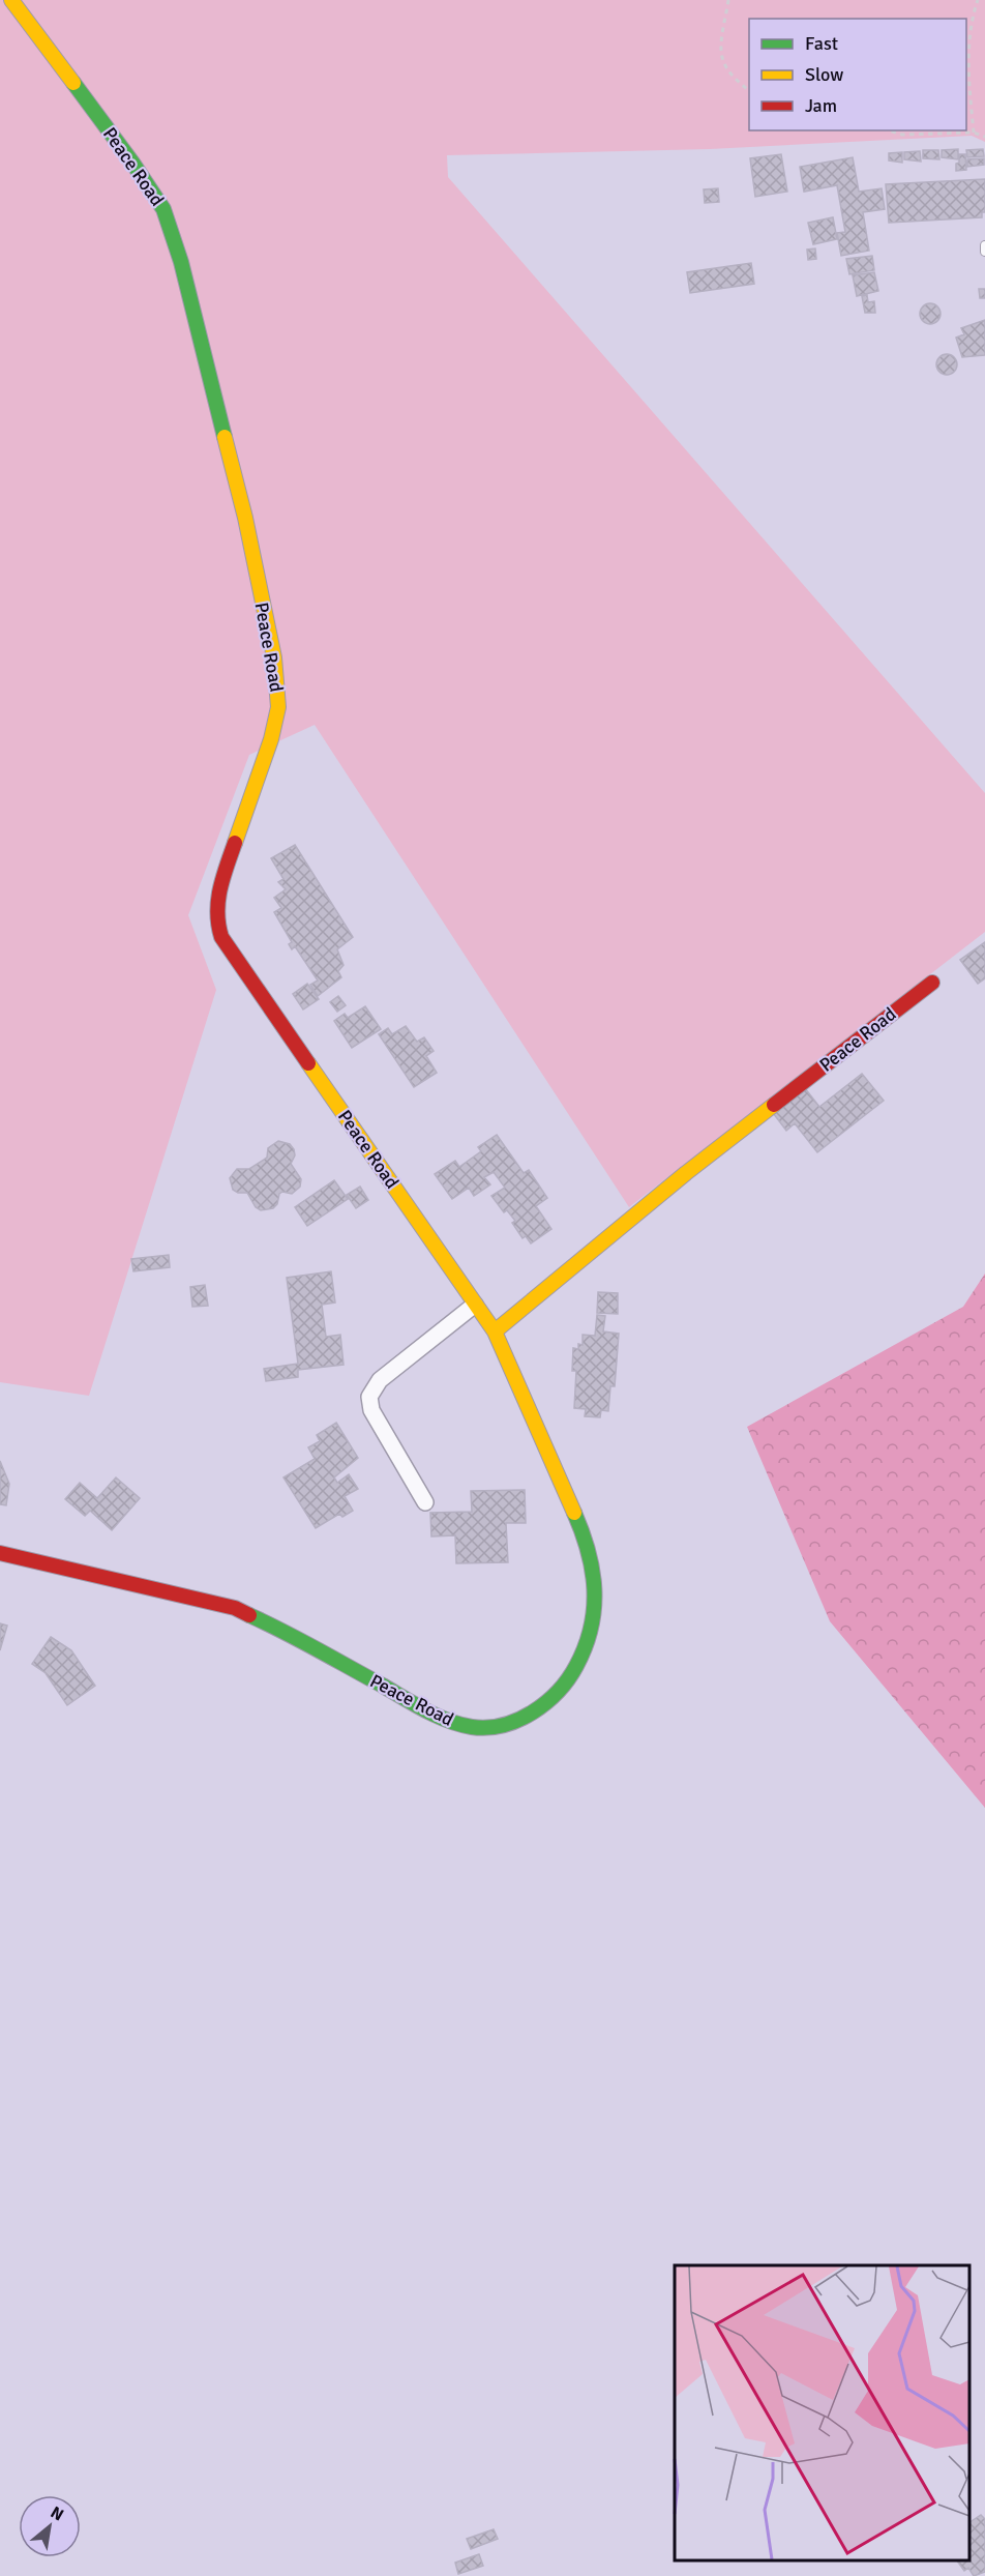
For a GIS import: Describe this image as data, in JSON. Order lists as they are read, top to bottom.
{
  "streets": {
    "street": ["Peace Road"]
  },
  "legend": ["Fast", "Slow", "Jam"],
  "north": "top right"
}
